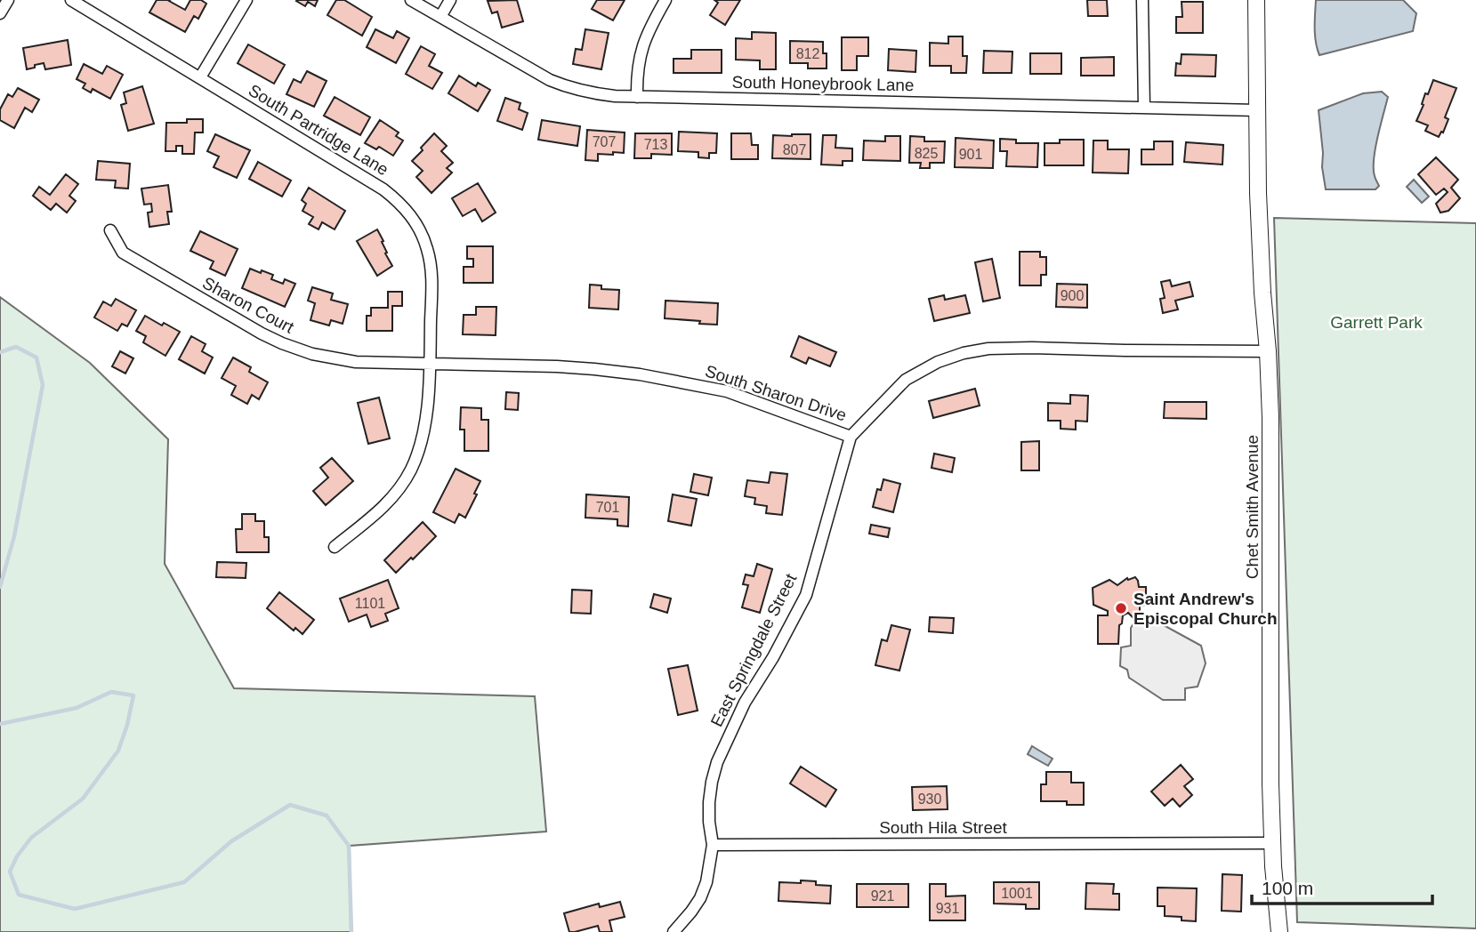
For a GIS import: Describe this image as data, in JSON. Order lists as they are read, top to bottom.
{
  "streets": {
    "street": [
      "South Honeybrook Lane",
      "South Partridge Lane",
      "Sharon Court",
      "South Sharon Drive",
      "Chet Smith Avenue",
      "East Springdale Street",
      "South Hila Street"
    ]
  },
  "crossings": [
    ["South Honeybrook Lane", "Chet Smith Avenue"],
    ["South Partridge Lane", "Sharon Court"],
    ["South Partridge Lane", "South Sharon Drive"],
    ["Sharon Court", "South Sharon Drive"],
    ["South Sharon Drive", "Chet Smith Avenue"],
    ["South Sharon Drive", "East Springdale Street"],
    ["Chet Smith Avenue", "South Hila Street"],
    ["East Springdale Street", "South Hila Street"]
  ],
  "parks": ["Garrett Park"],
  "places": ["Saint Andrew's Episcopal Church"],
  "house_numbers": [
    "812",
    "707",
    "713",
    "807",
    "825",
    "901",
    "900",
    "701",
    "1101",
    "930",
    "1001",
    "921",
    "931"
  ],
  "scale_bar": "100 m"
}
